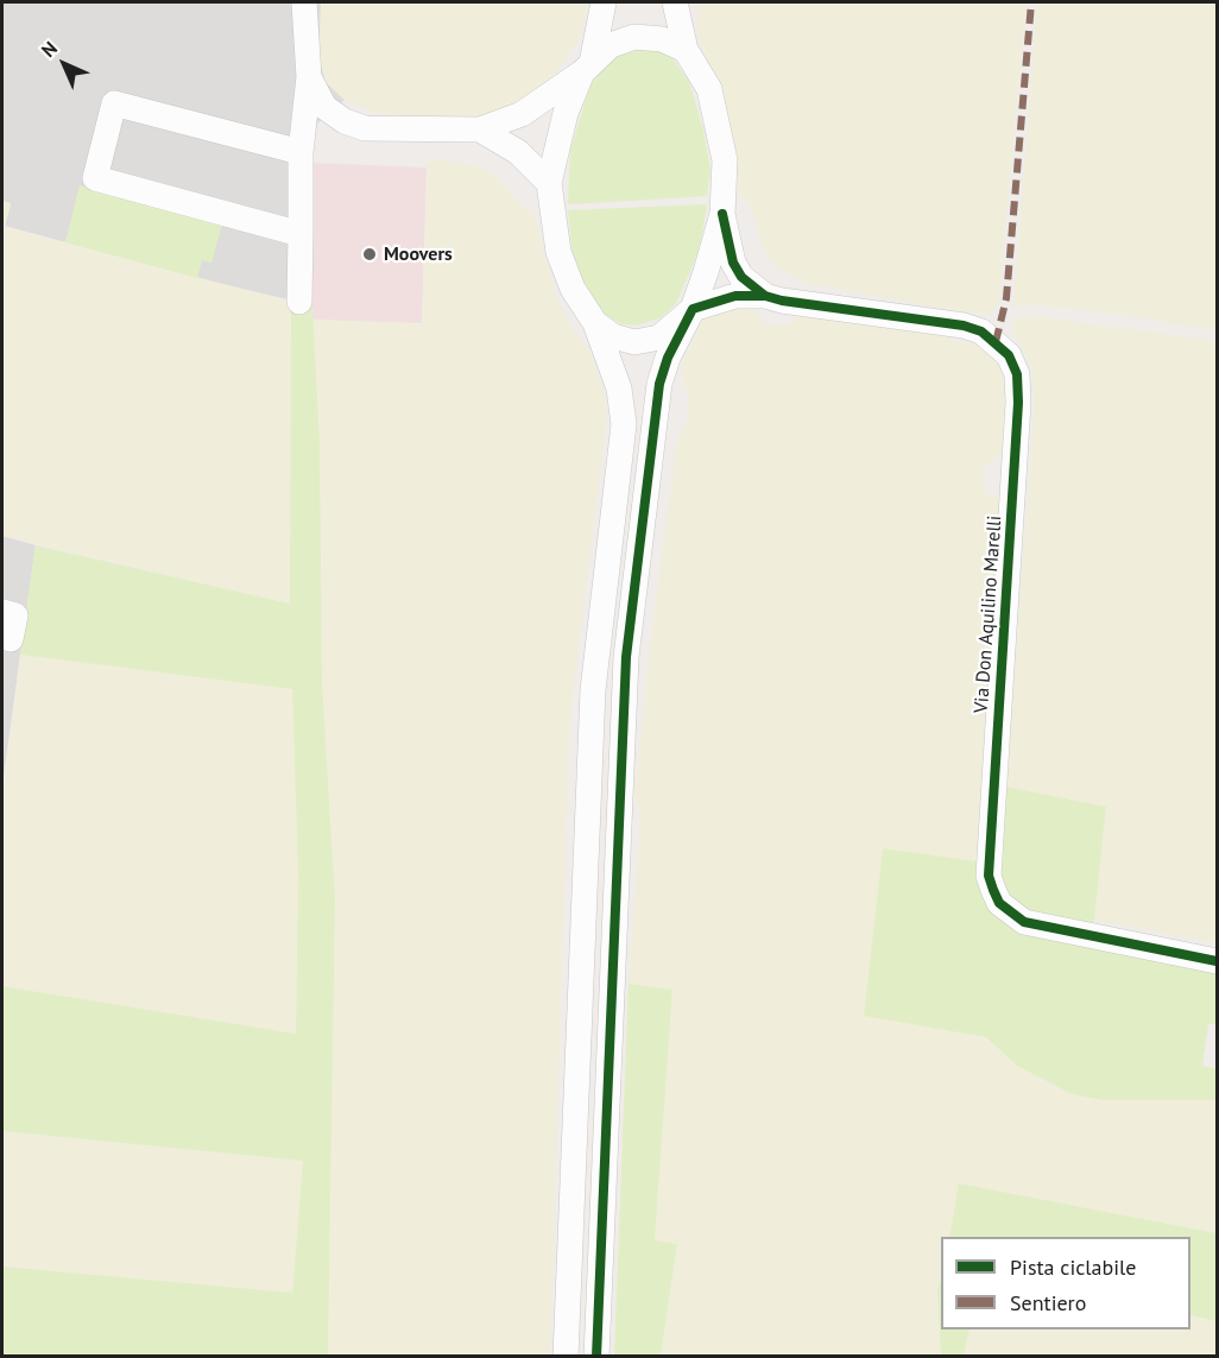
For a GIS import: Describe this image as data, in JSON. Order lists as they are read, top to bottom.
{
  "streets": {
    "street": ["Via Don Aquilino Marelli"]
  },
  "places": ["Moovers"],
  "legend": ["Pista ciclabile", "Sentiero"],
  "north": "top left"
}
